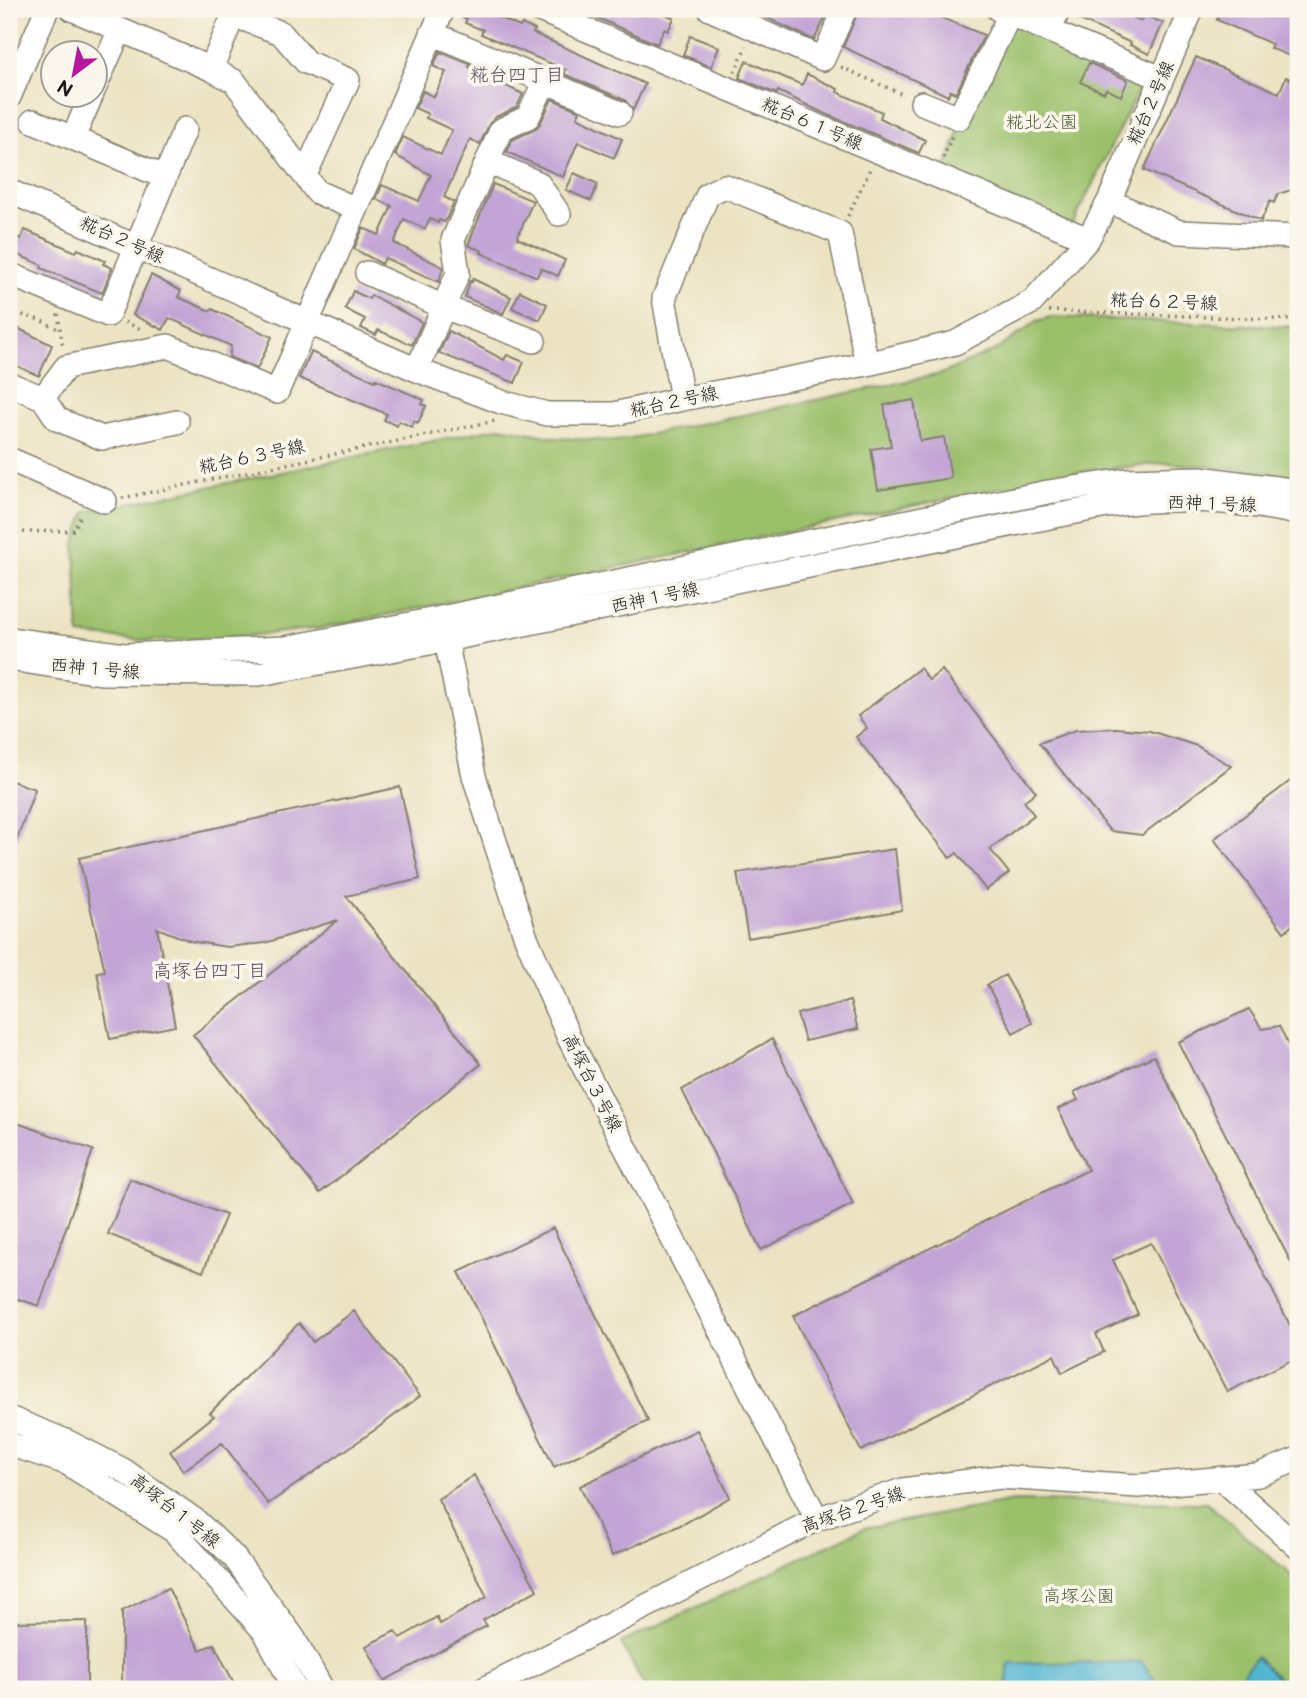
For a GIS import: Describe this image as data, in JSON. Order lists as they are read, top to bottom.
{
  "streets": {
    "street": [
      "糀台２号線",
      "糀台６１号線",
      "西神１号線",
      "高塚台３号線",
      "高塚台２号線",
      "高塚台１号線"
    ],
    "path": ["糀台６２号線", "糀台６３号線"]
  },
  "crossings": [
    ["糀台２号線", "糀台６１号線"],
    ["糀台２号線", "糀台６２号線"],
    ["糀台２号線", "糀台６３号線"],
    ["西神１号線", "高塚台３号線"],
    ["高塚台３号線", "高塚台２号線"]
  ],
  "districts": ["糀台四丁目", "高塚台四丁目"],
  "parks": ["糀北公園", "高塚公園"],
  "north": "bottom left"
}
